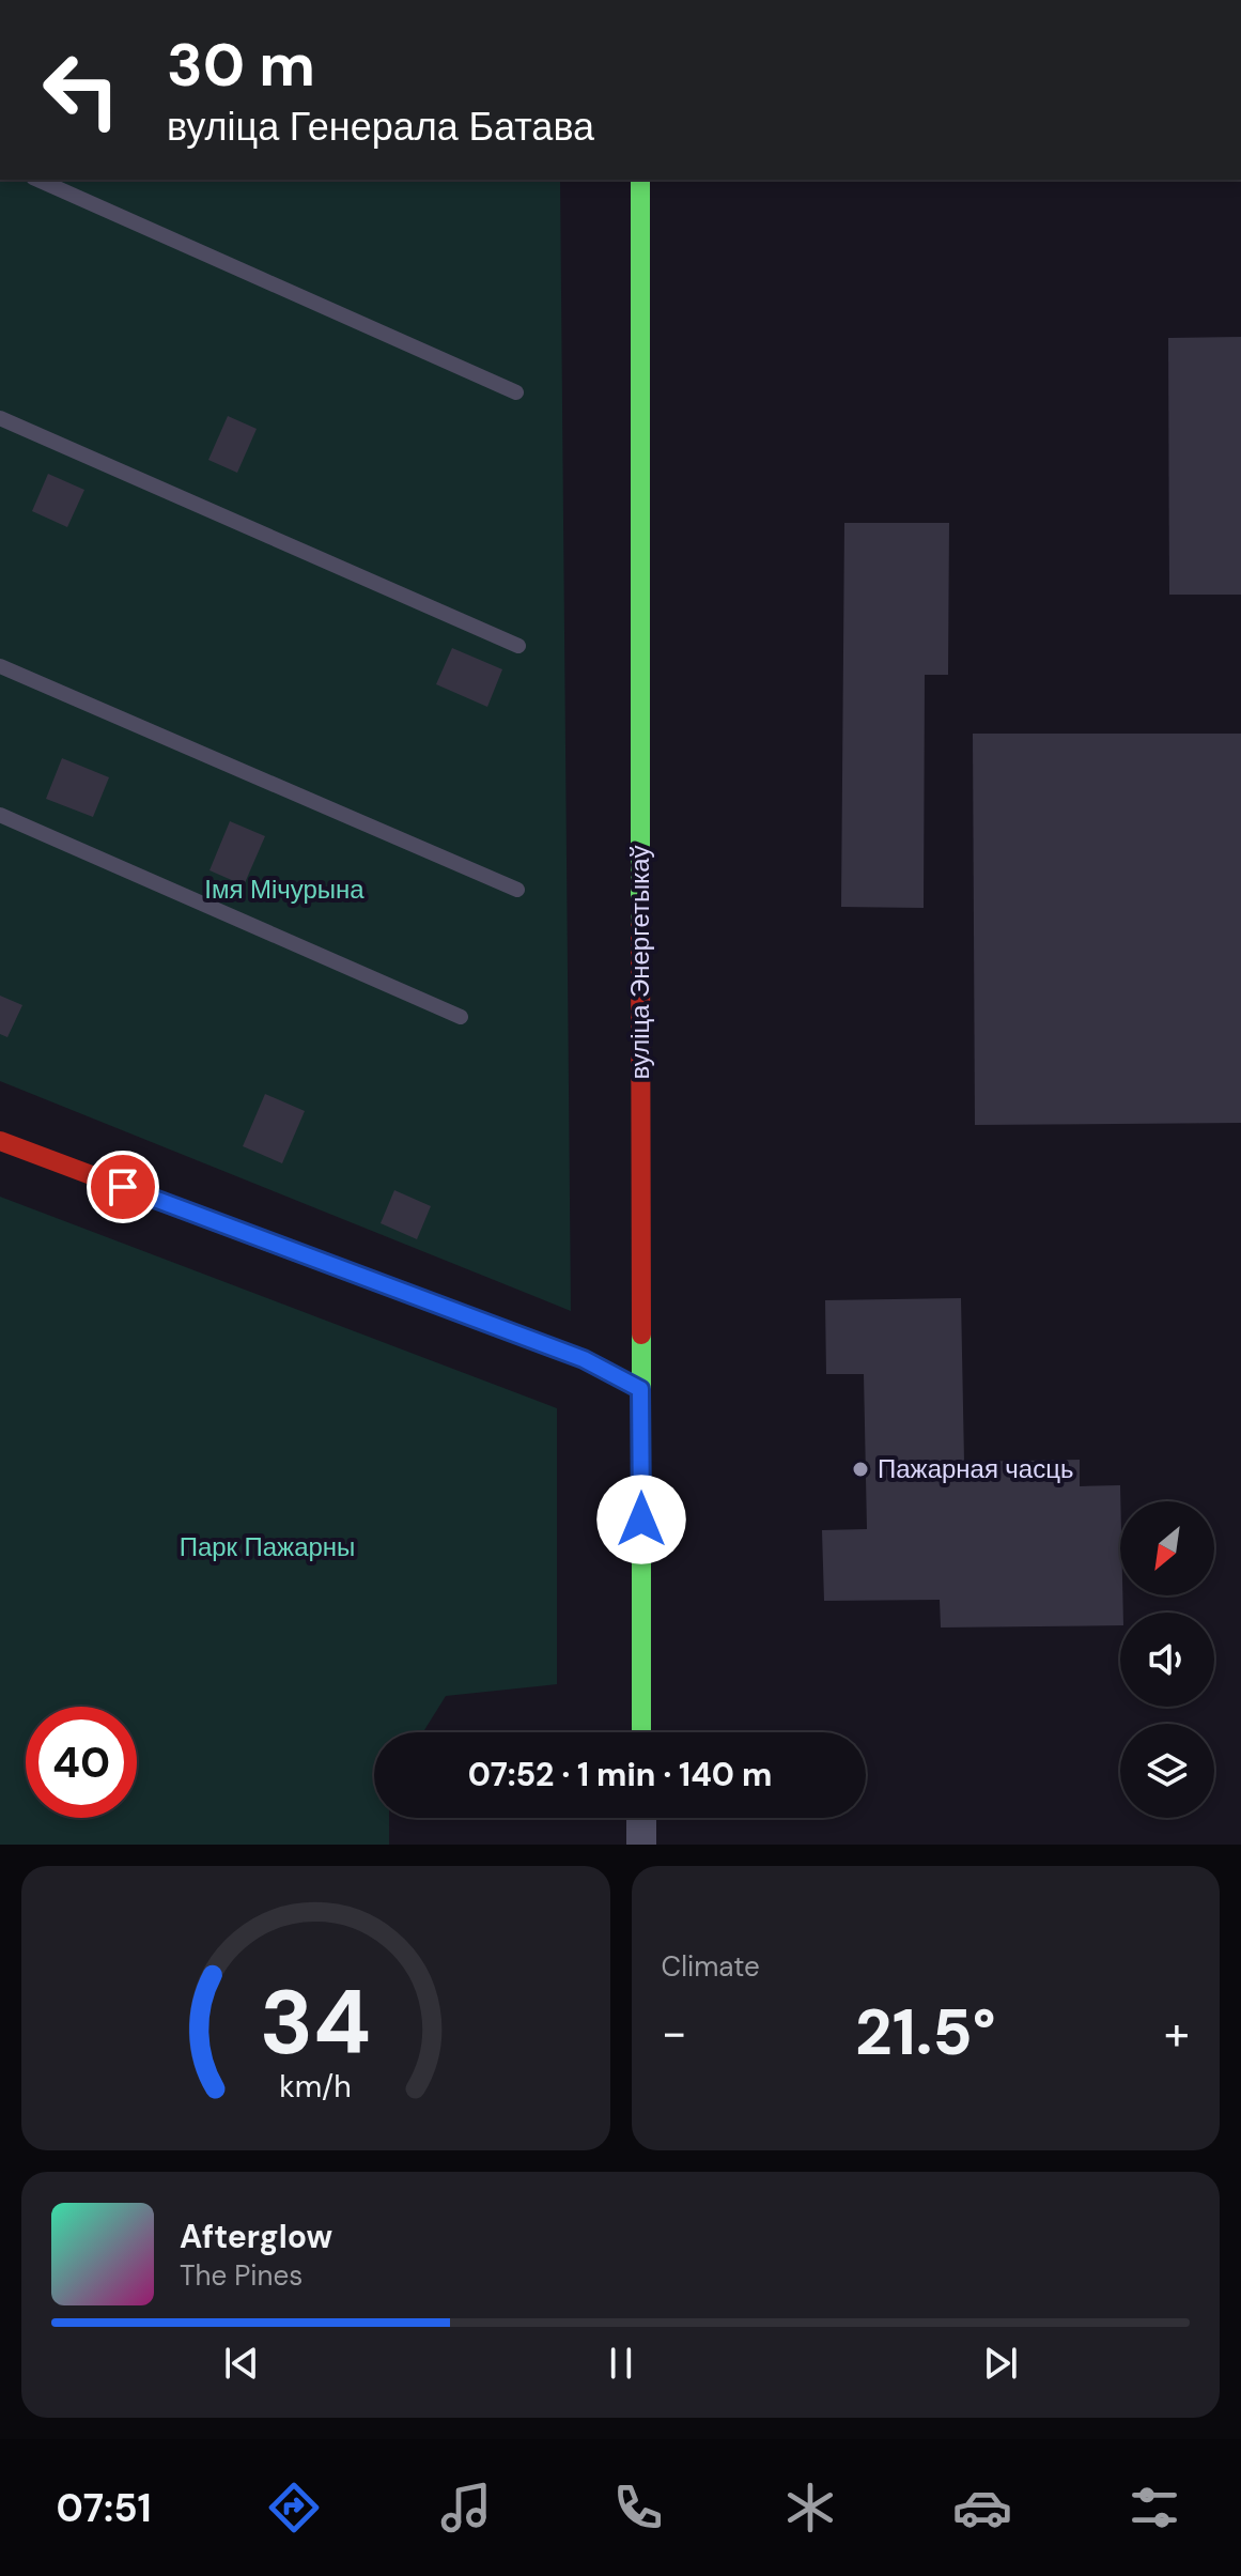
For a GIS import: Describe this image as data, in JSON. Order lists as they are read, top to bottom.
{
  "streets": {
    "street": ["вуліца Энергетыкаў"]
  },
  "parks": ["Імя Мічурына", "Парк Пажарны"],
  "places": ["Пажарная часць"],
  "north": "bottom left",
  "page": {
    "turn": ["30 m", "вуліца Генерала Батава"],
    "limit": "40",
    "trip": "07:52 · 1 min · 140 m",
    "tile": "Climate",
    "heat": ["−", "21.5°", "+"],
    "song": ["Afterglow", "The Pines"],
    "tabs": "07:51",
    "gauge": ["34", "km/h"]
  }
}
